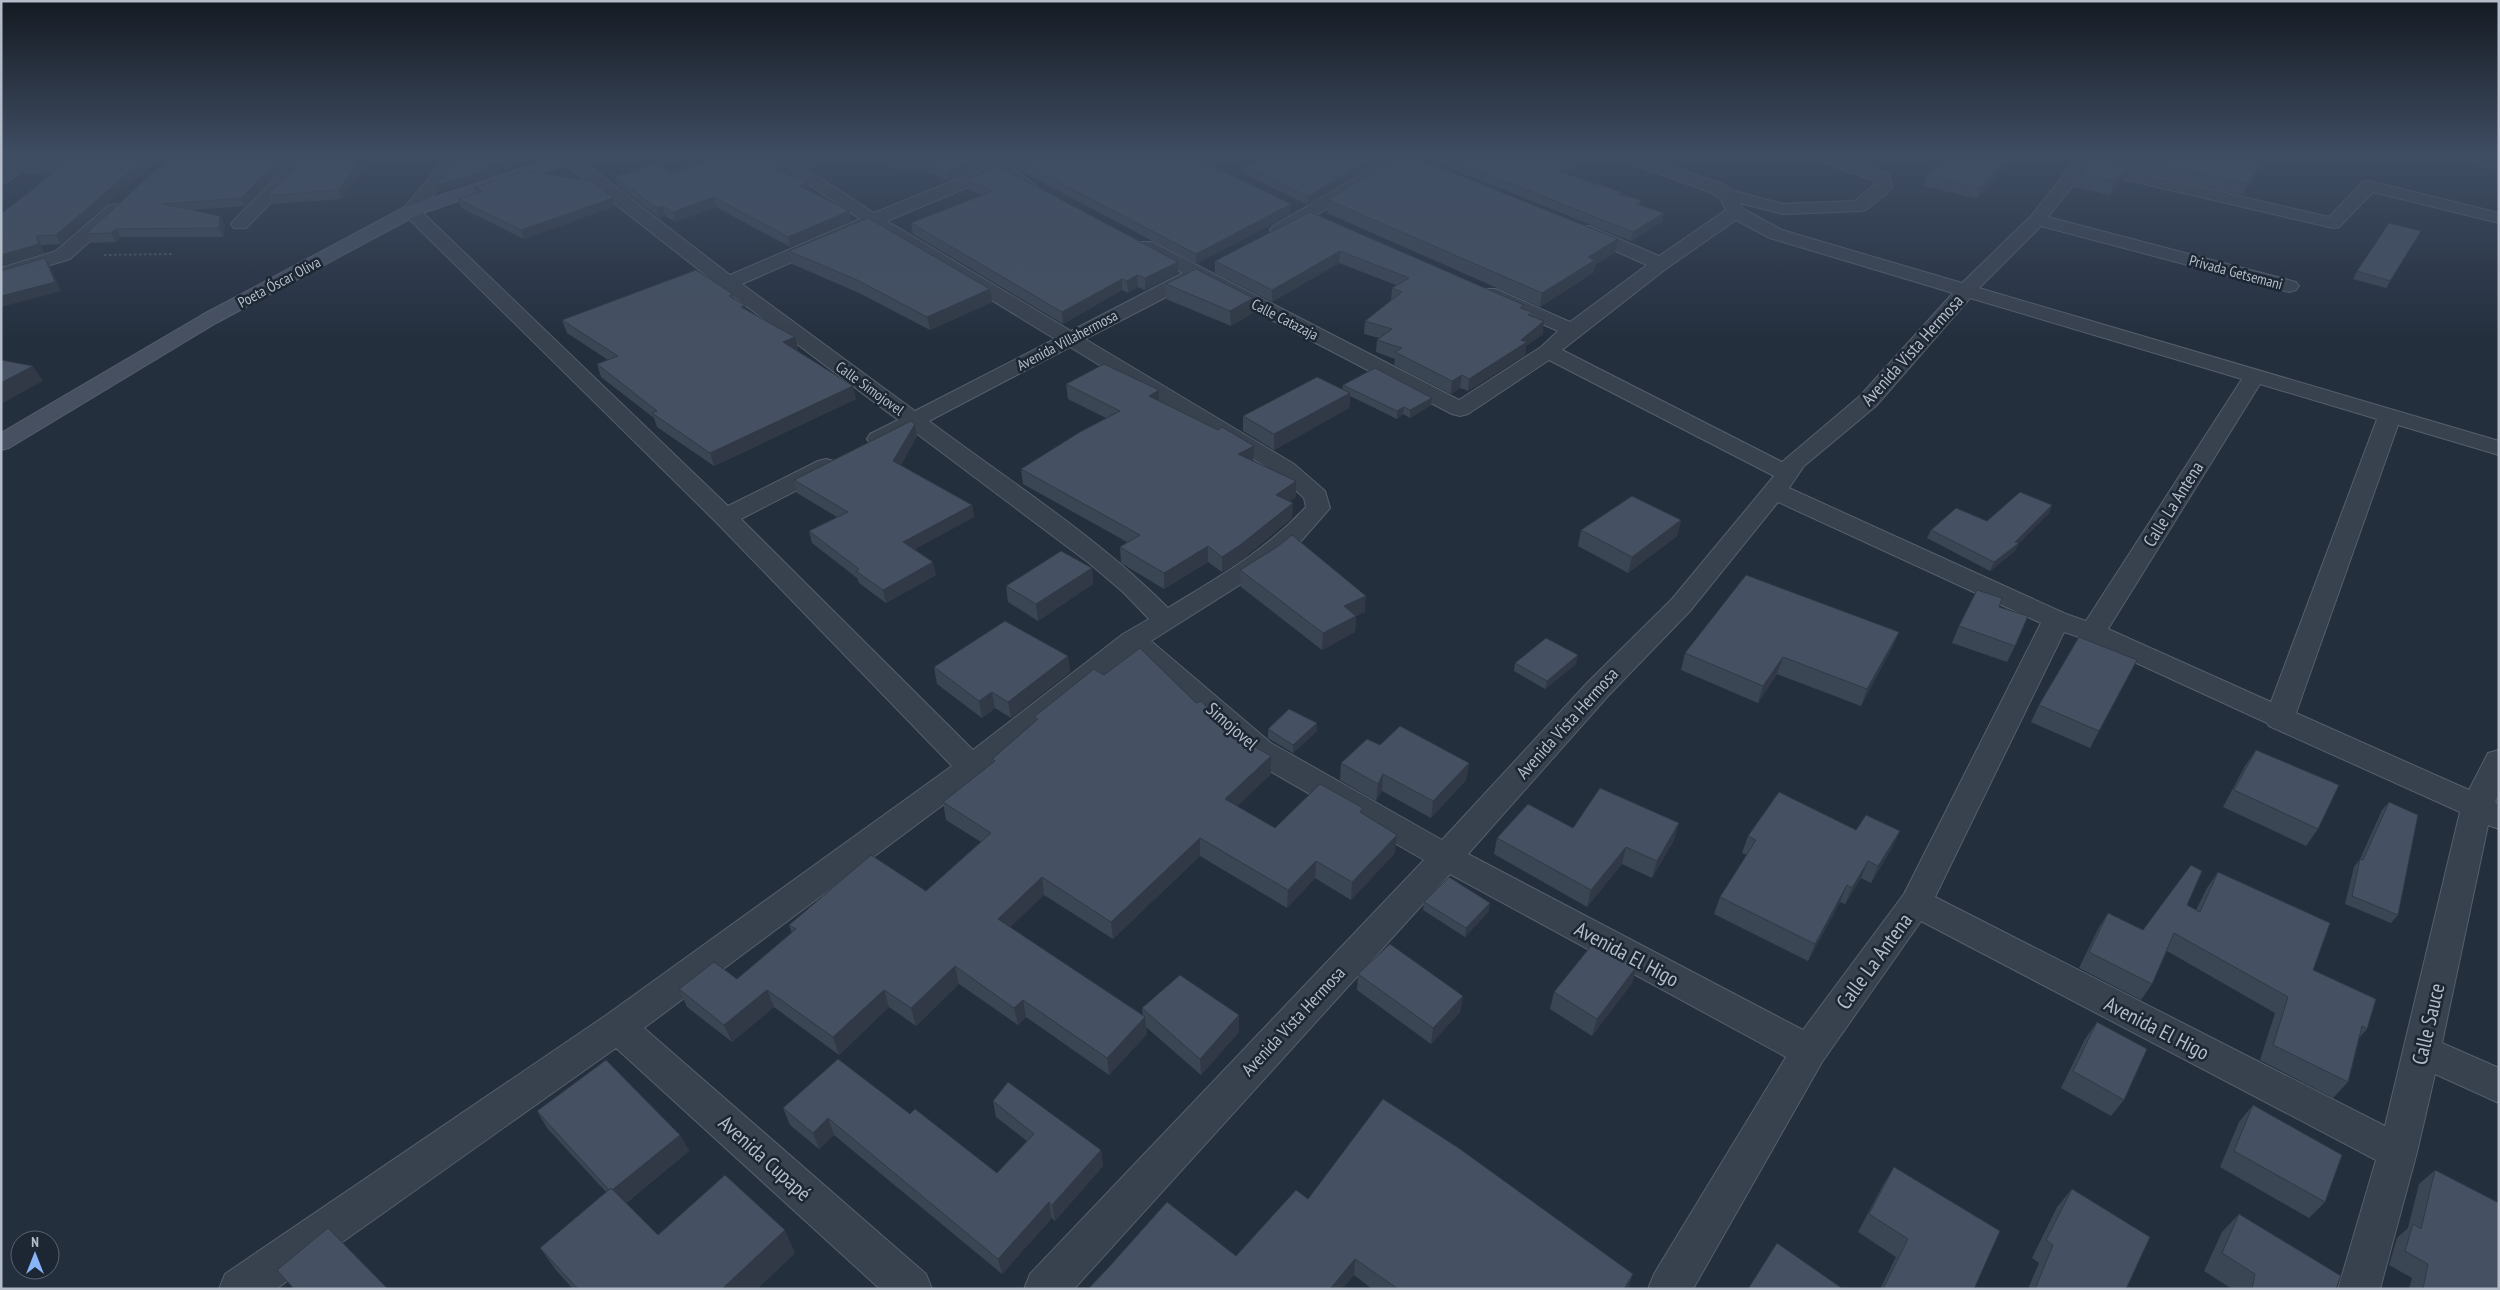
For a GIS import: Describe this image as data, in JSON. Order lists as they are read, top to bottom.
{
  "streets": {
    "street": [
      "Privada Getsemani",
      "Poeta Óscar Oliva",
      "Calle Catazaja",
      "Avenida Villahermosa",
      "Avenida Vista Hermosa",
      "Calle Simojovel",
      "Calle La Antena",
      "Simojovel",
      "Avenida El Higo",
      "Calle Sauce",
      "Avenida Cupapé"
    ]
  },
  "crossings": [
    ["Privada Getsemani", "Avenida Vista Hermosa"],
    ["Calle Catazaja", "Avenida Villahermosa"],
    ["Avenida Villahermosa", "Calle Simojovel"],
    ["Avenida Vista Hermosa", "Simojovel"],
    ["Avenida Vista Hermosa", "Avenida El Higo"],
    ["Calle La Antena", "Avenida El Higo"],
    ["Simojovel", "Avenida El Higo"],
    ["Avenida El Higo", "Calle Sauce"]
  ],
  "north": "top"
}
